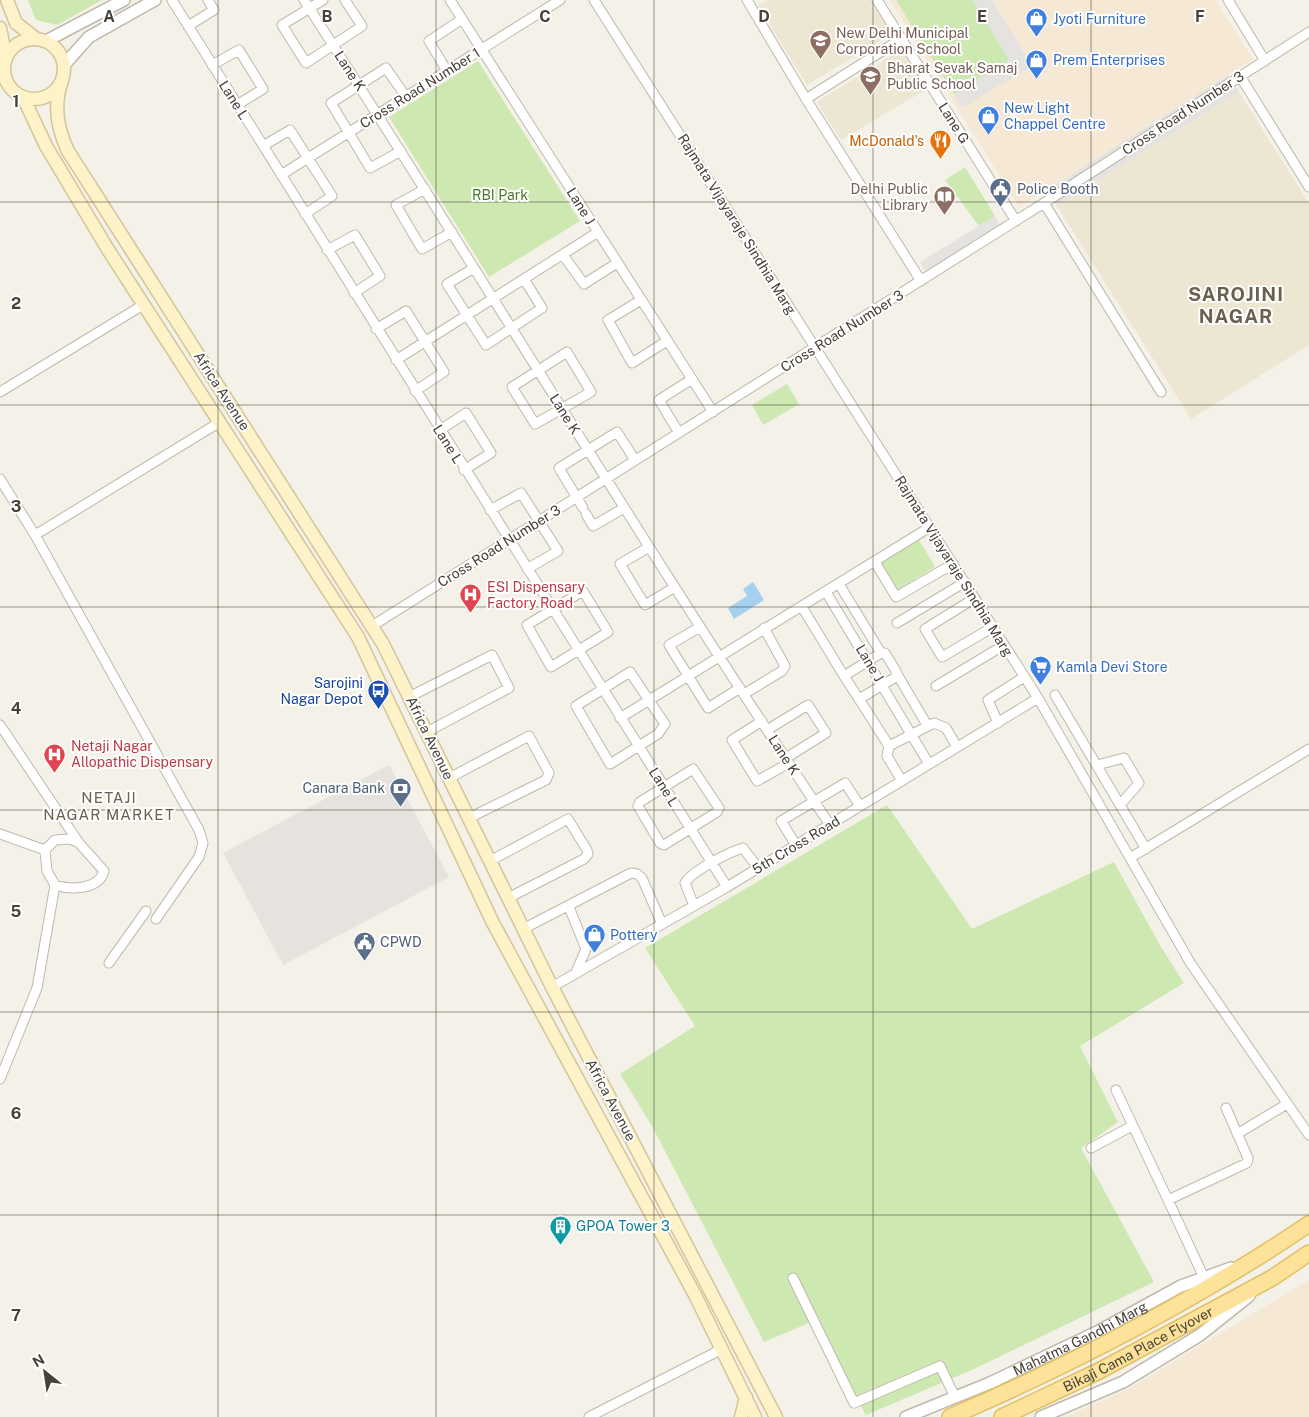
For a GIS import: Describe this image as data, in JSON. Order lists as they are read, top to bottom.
{
  "streets": {
    "main road": ["Africa Avenue", "Mahatma Gandhi Marg", "Bikaji Cama Place Flyover"],
    "street": [
      "Lane K",
      "Cross Road Number 1",
      "Lane L",
      "Cross Road Number 3",
      "Lane G",
      "Lane J",
      "Rajmata Vijayaraje Sindhia Marg",
      "5th Cross Road"
    ]
  },
  "crossings": [
    ["Lane K", "Cross Road Number 1"],
    ["Lane K", "Cross Road Number 3"],
    ["Lane K", "5th Cross Road"],
    ["Cross Road Number 1", "Lane L"],
    ["Cross Road Number 1", "Lane J"],
    ["Lane L", "Cross Road Number 3"],
    ["Lane L", "5th Cross Road"],
    ["Cross Road Number 3", "Lane G"],
    ["Cross Road Number 3", "Lane J"],
    ["Cross Road Number 3", "Rajmata Vijayaraje Sindhia Marg"],
    ["Cross Road Number 3", "Africa Avenue"],
    ["Lane J", "5th Cross Road"],
    ["Rajmata Vijayaraje Sindhia Marg", "5th Cross Road"],
    ["Africa Avenue", "5th Cross Road"],
    ["Mahatma Gandhi Marg", "Bikaji Cama Place Flyover"]
  ],
  "districts": ["SAROJINI NAGAR", "NETAJI NAGAR MARKET"],
  "parks": ["RBI Park"],
  "places": {
    "shop": [
      "Jyoti Furniture",
      "Prem Enterprises",
      "New Light Chappel Centre",
      "Pottery"
    ],
    "school or university": ["New Delhi Municipal Corporation School", "Bharat Sevak Samaj Public School"],
    "restaurant": ["McDonald's"],
    "public building": ["Police Booth", "CPWD"],
    "library": ["Delhi Public Library"],
    "hospital": ["ESI Dispensary Factory Road", "Netaji Nagar Allopathic Dispensary"],
    "supermarket": ["Kamla Devi Store"],
    "bus stop": ["Sarojini Nagar Depot"],
    "bank": ["Canara Bank"],
    "building": ["GPOA Tower 3"]
  },
  "north": "top left",
  "grid": {
    "columns": [
      "A",
      "B",
      "C",
      "D",
      "E",
      "F"
    ],
    "rows": [
      "1",
      "2",
      "3",
      "4",
      "5",
      "6",
      "7"
    ]
  }
}
